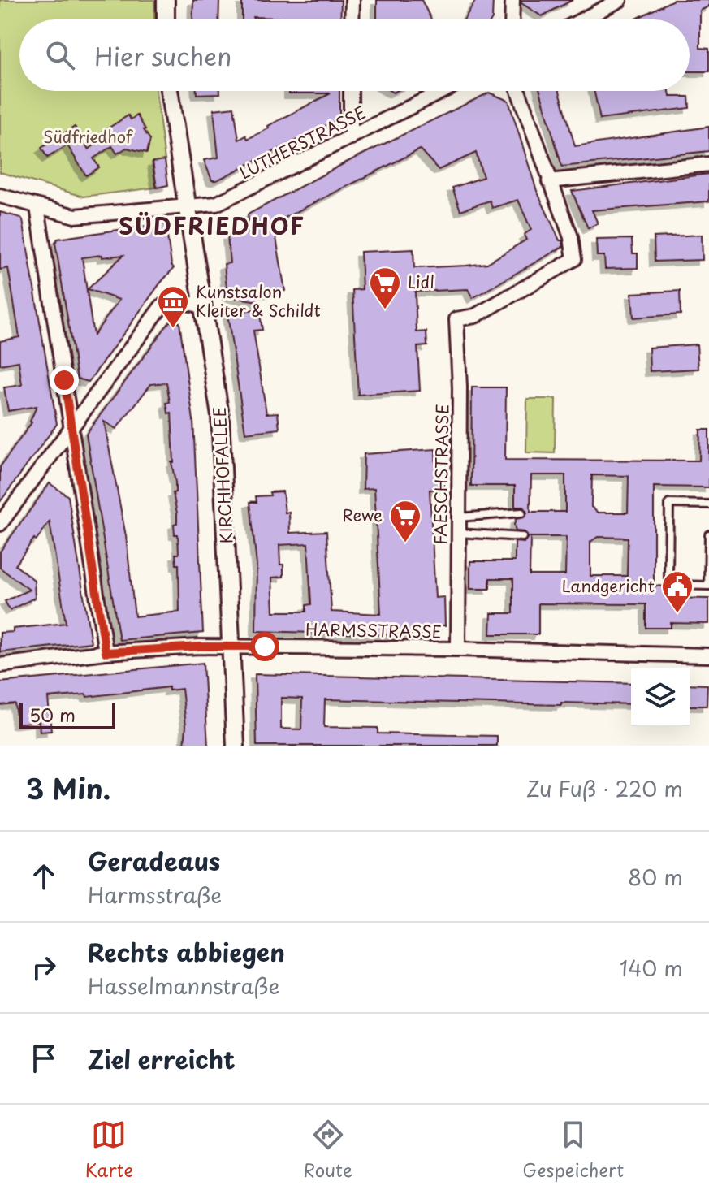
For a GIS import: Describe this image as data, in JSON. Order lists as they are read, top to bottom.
{
  "streets": {
    "street": [
      "LUTHERSTRASSE",
      "FAESCHSTRASSE",
      "KIRCHHOFALLEE",
      "HARMSSTRASSE"
    ]
  },
  "crossings": [
    ["LUTHERSTRASSE", "KIRCHHOFALLEE"],
    ["FAESCHSTRASSE", "HARMSSTRASSE"],
    ["KIRCHHOFALLEE", "HARMSSTRASSE"]
  ],
  "districts": ["SÜDFRIEDHOF"],
  "parks": ["Südfriedhof"],
  "places": {
    "supermarket": ["Lidl", "Rewe"],
    "museum": ["Kunstsalon Kleiter & Schildt"],
    "public building": ["Landgericht"]
  },
  "scale_bar": "50 m",
  "page": {
    "search": "Hier suchen",
    "scale": "50 m",
    "heading": ["3 Min.", "Zu Fuß · 220 m"],
    "list": [
      ["Geradeaus", "Harmsstraße", "80 m"],
      ["Rechts abbiegen", "Hasselmannstraße", "140 m"],
      "Ziel erreicht"
    ],
    "nav": ["Karte", "Route", "Gespeichert"]
  }
}
